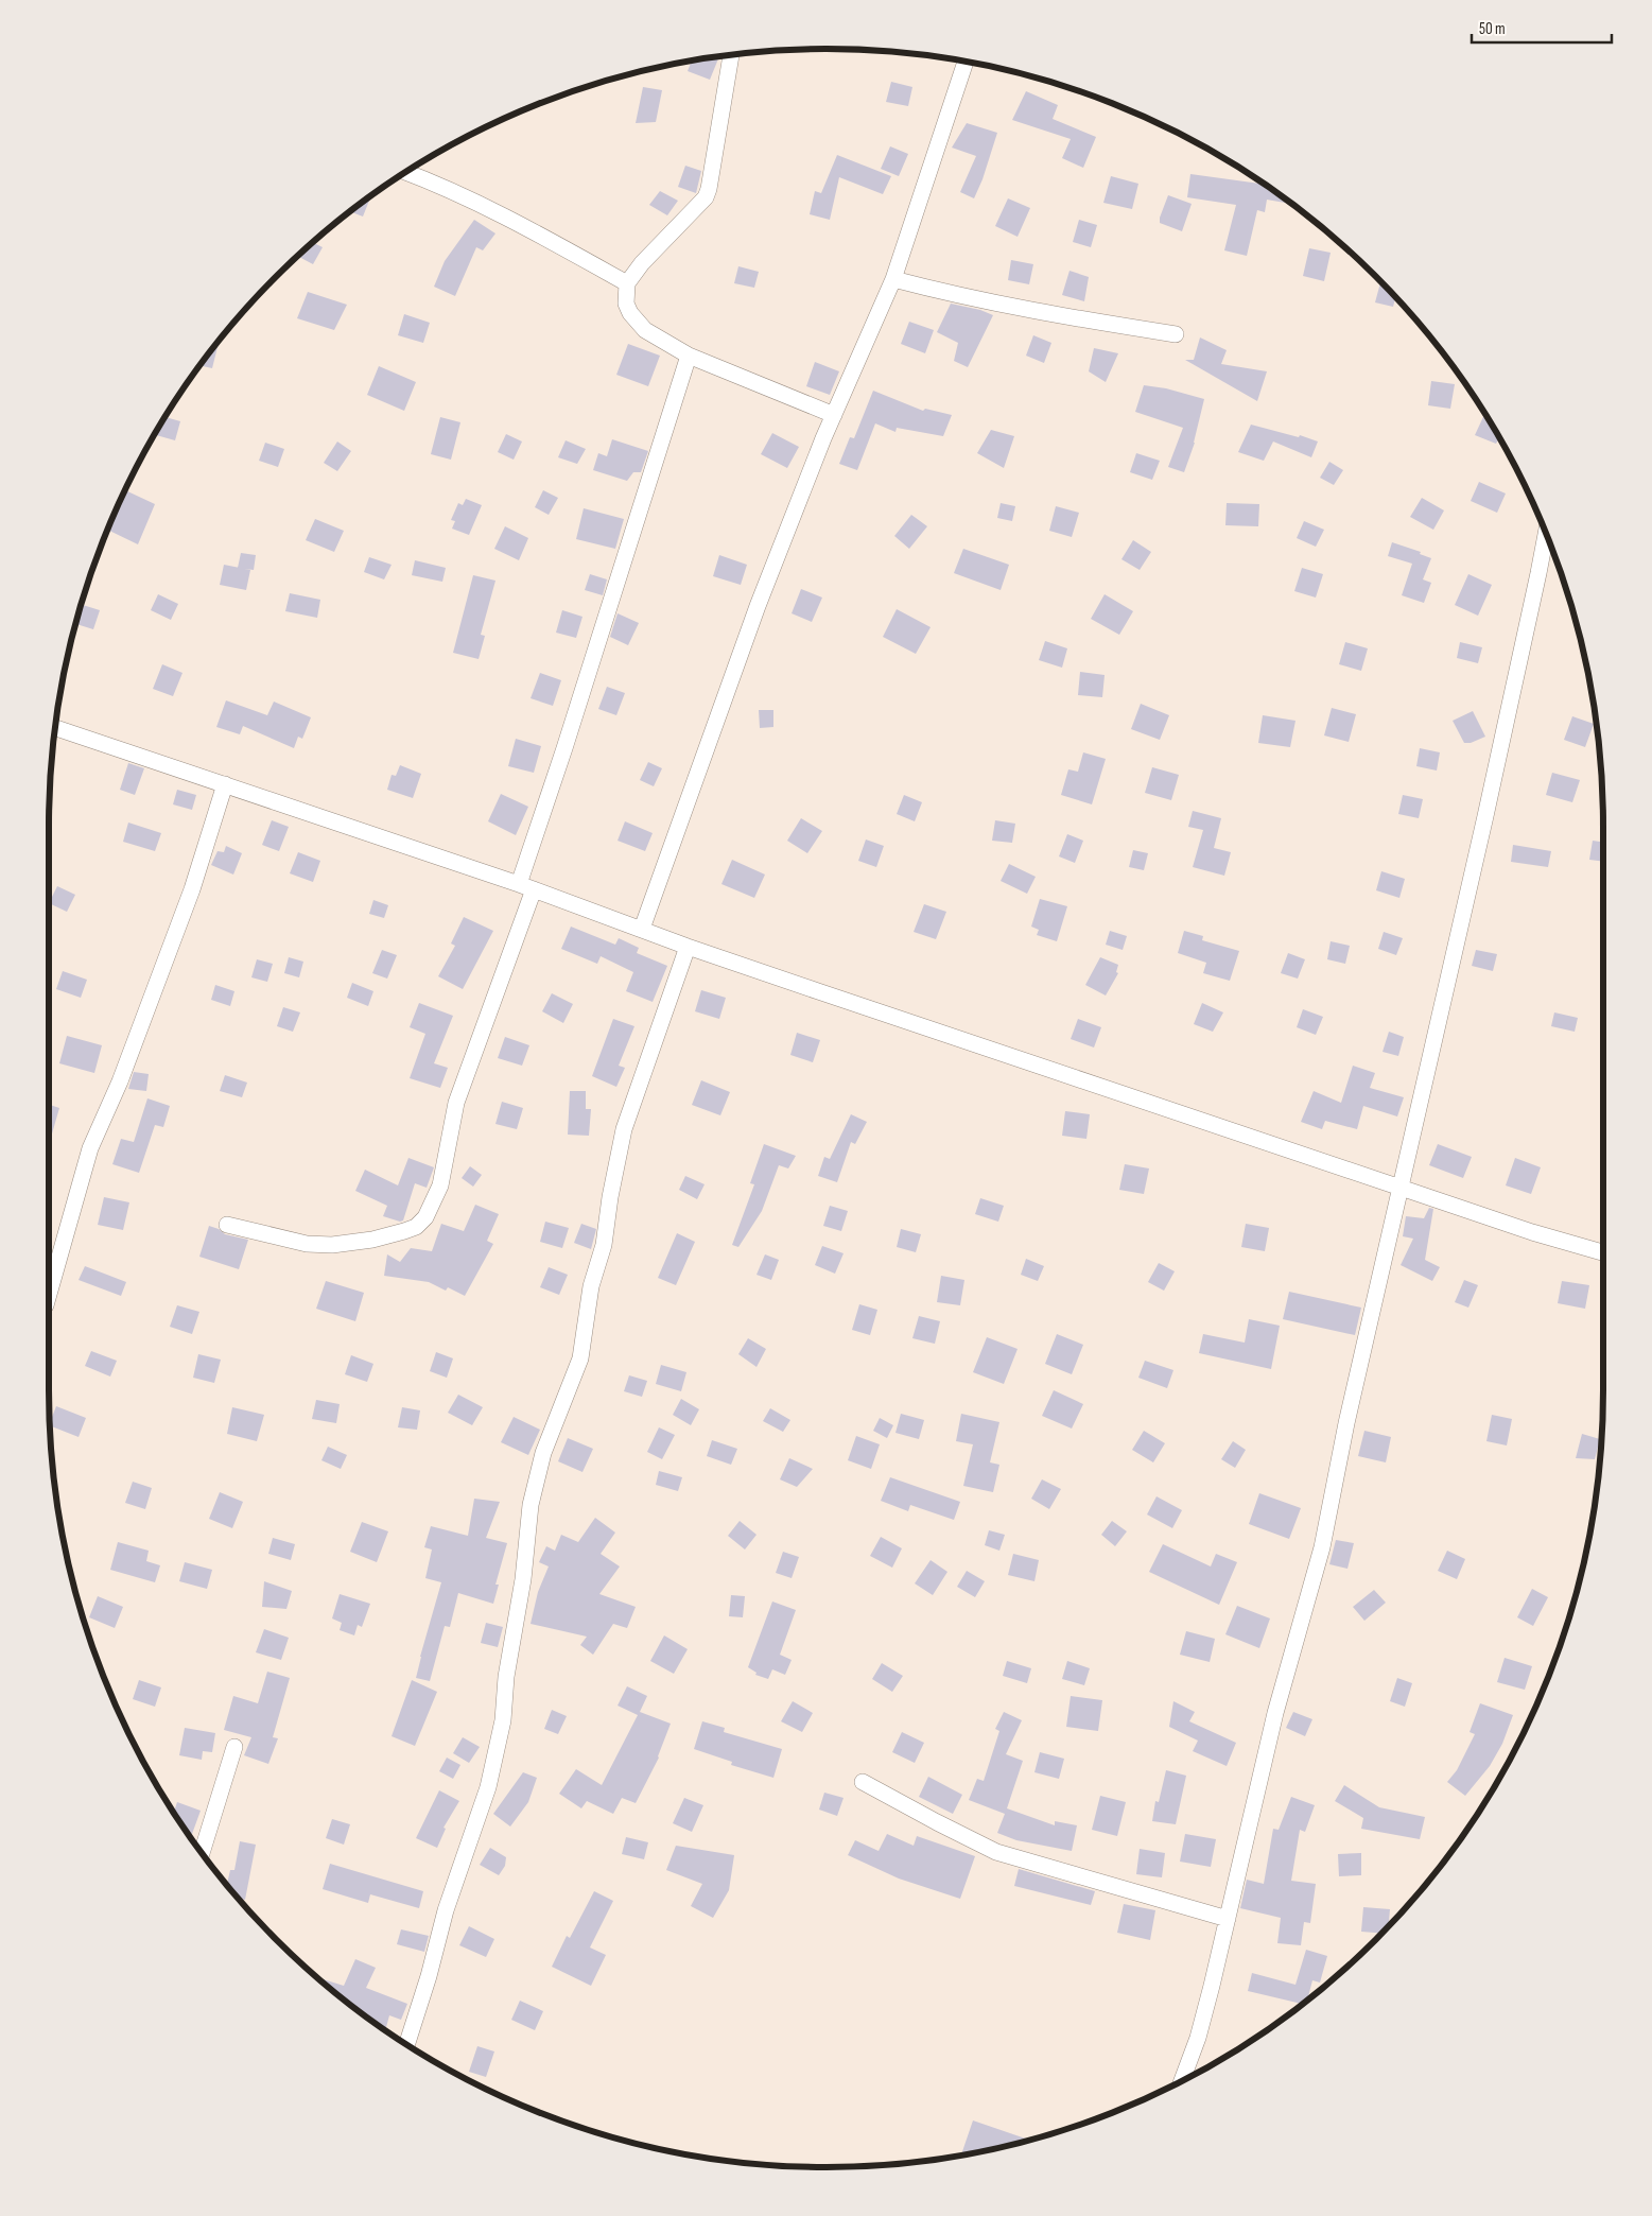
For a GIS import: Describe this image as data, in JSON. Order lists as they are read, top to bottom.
{
  "scale_bar": "50 m"
}
